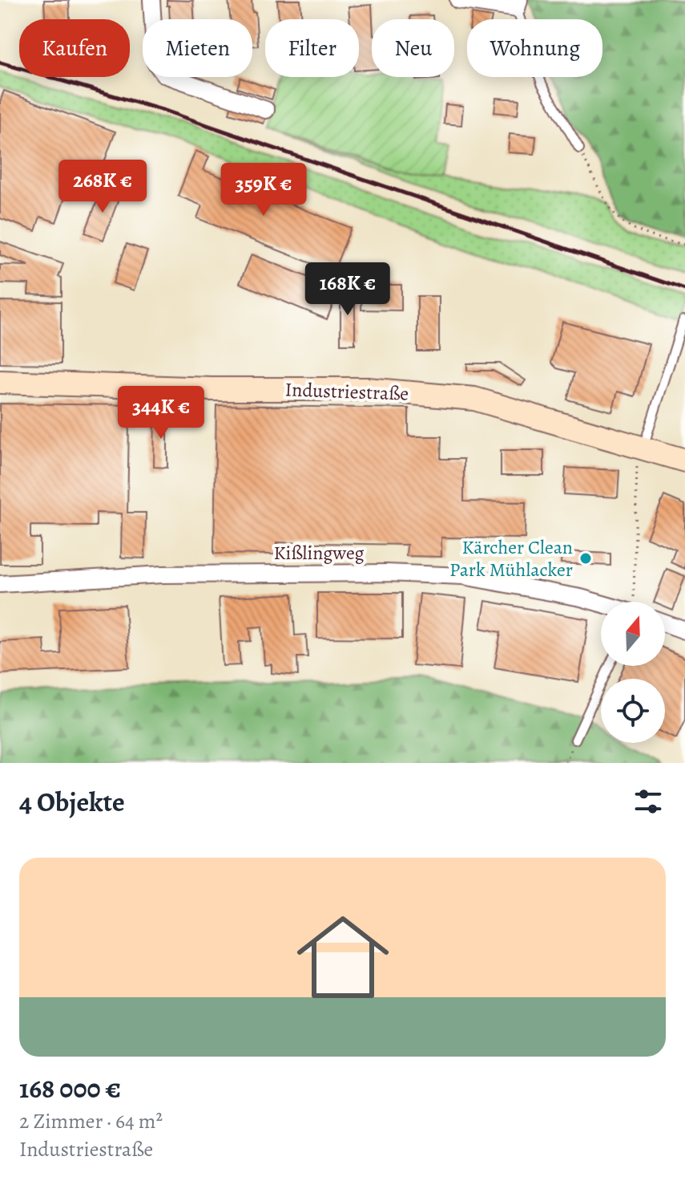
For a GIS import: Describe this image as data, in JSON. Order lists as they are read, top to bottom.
{
  "streets": {
    "street": ["Industriestraße", "Kißlingweg"]
  },
  "places": ["Kärcher Clean Park Mühlacker"],
  "north": "top",
  "page": {
    "chip": [
      "Kaufen",
      "Mieten",
      "Filter",
      "Neu",
      "Wohnung"
    ],
    "price": [
      "268K €",
      "359K €",
      "168K €",
      "344K €"
    ],
    "heading": "4 Objekte",
    "list": [
      {
        "name": "168 000 €",
        "note": "2 Zimmer · 64 m² · Industriestraße"
      }
    ]
  }
}
